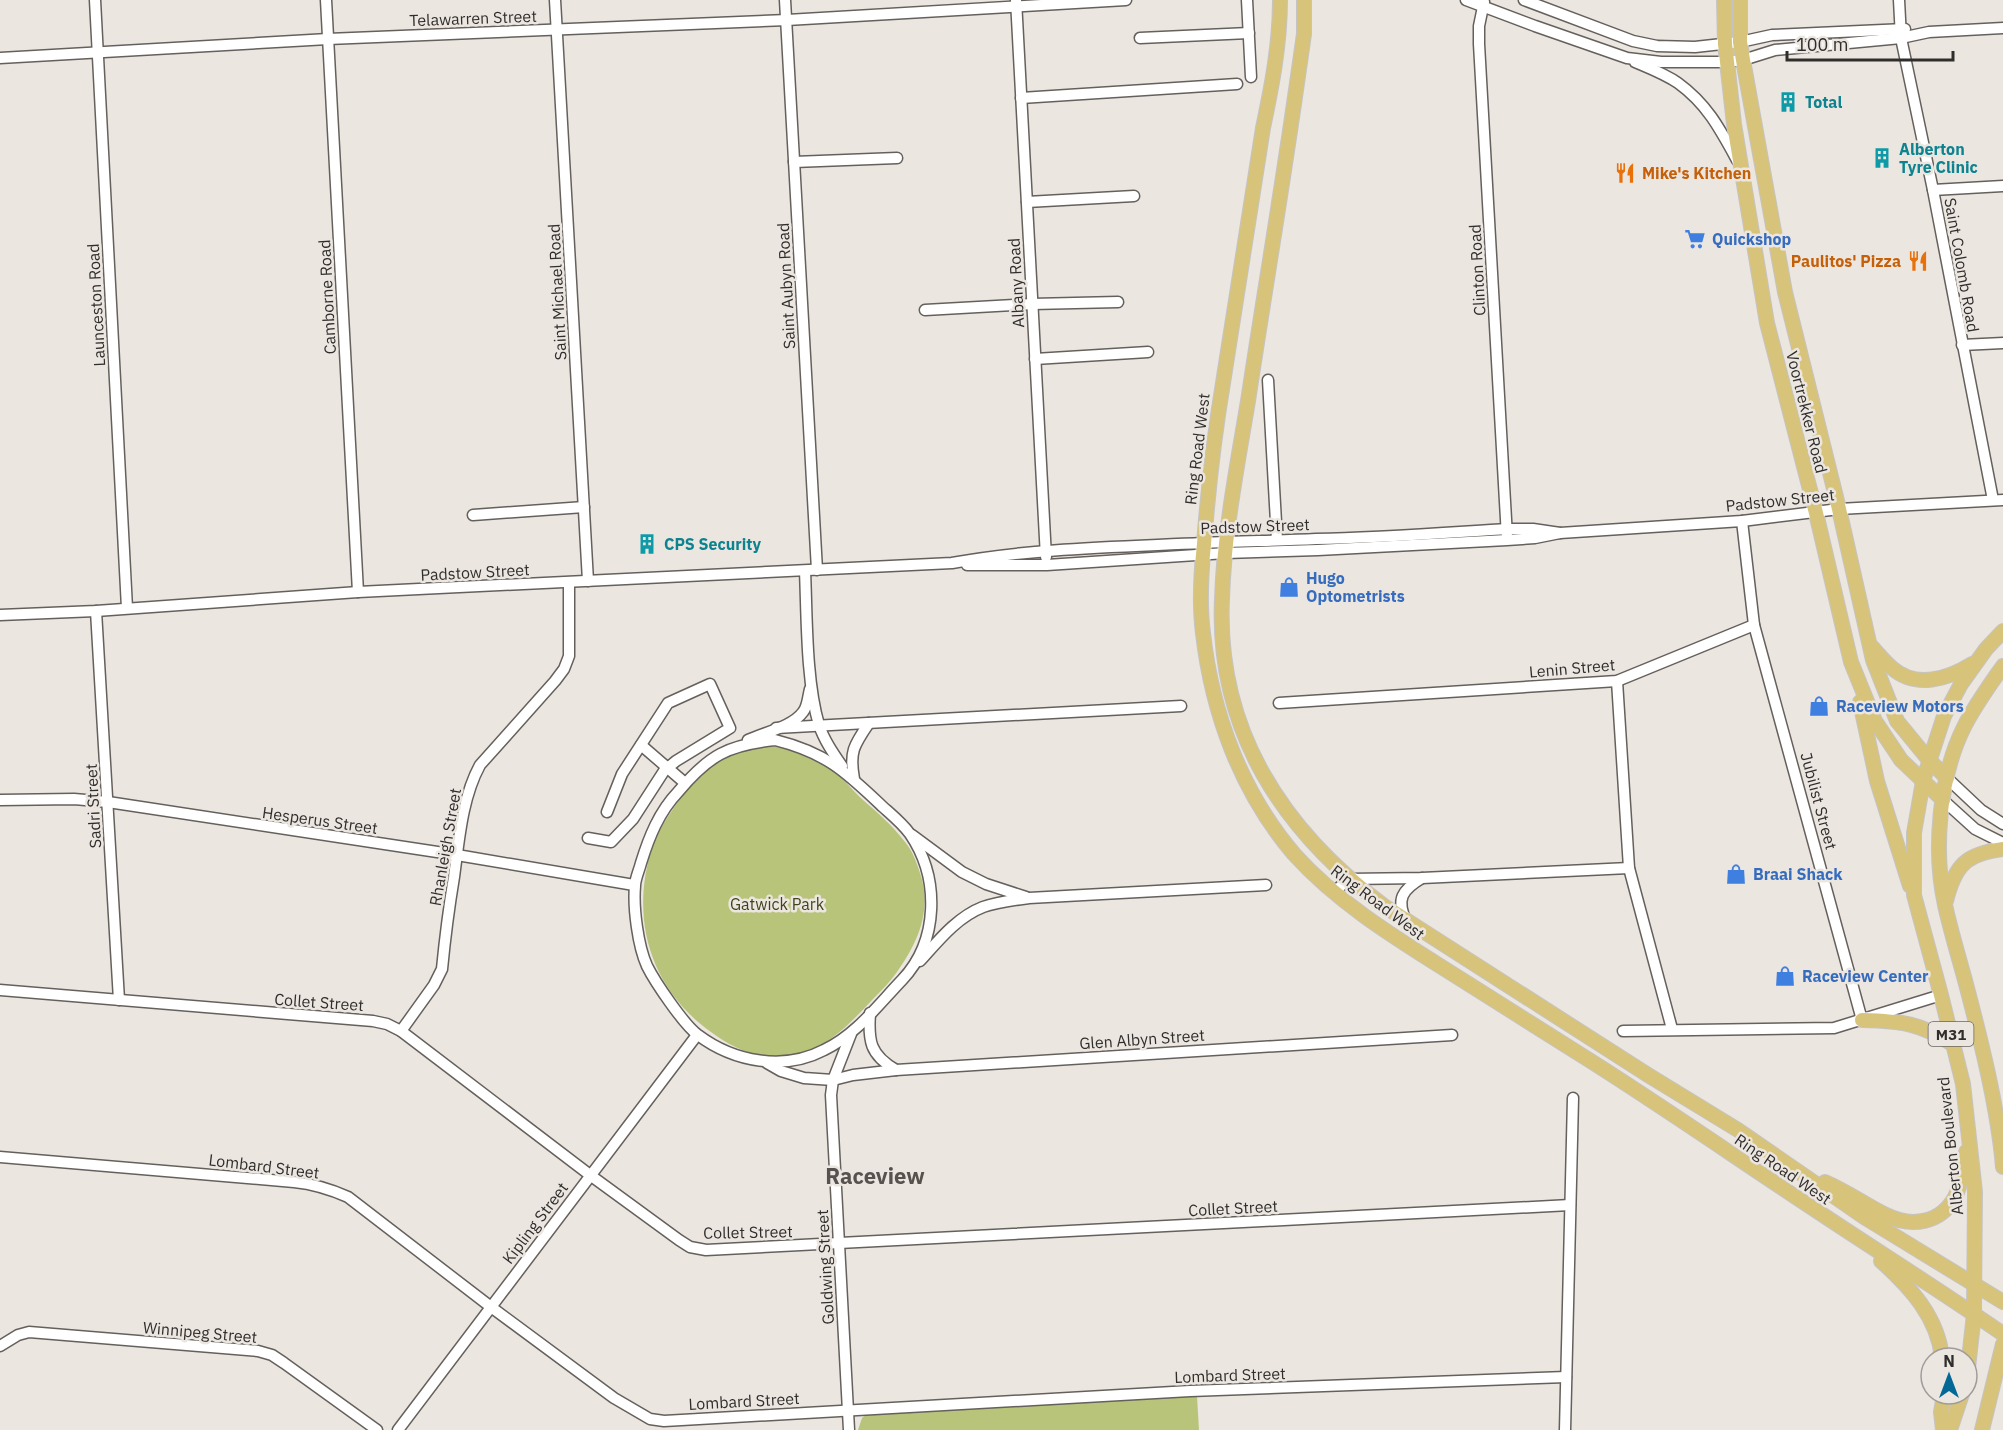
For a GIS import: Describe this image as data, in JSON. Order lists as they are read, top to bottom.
{
  "streets": {
    "main road": [
      "Voortrekker Road",
      "Ring Road West",
      "M31",
      "Alberton Boulevard"
    ],
    "street": [
      "Telawarren Street",
      "Saint Colomb Road",
      "Clinton Road",
      "Albany Road",
      "Saint Aubyn Road",
      "Saint Michael Road",
      "Camborne Road",
      "Launceston Road",
      "Padstow Street",
      "Lenin Street",
      "Jubilist Street",
      "Sadri Street",
      "Hesperus Street",
      "Rhanleigh Street",
      "Collet Street",
      "Glen Albyn Street",
      "Lombard Street",
      "Kipling Street",
      "Goldwing Street",
      "Winnipeg Street"
    ]
  },
  "crossings": [
    ["Telawarren Street", "Albany Road"],
    ["Telawarren Street", "Saint Aubyn Road"],
    ["Telawarren Street", "Saint Michael Road"],
    ["Telawarren Street", "Camborne Road"],
    ["Telawarren Street", "Launceston Road"],
    ["Saint Colomb Road", "Padstow Street"],
    ["Clinton Road", "Padstow Street"],
    ["Albany Road", "Padstow Street"],
    ["Saint Aubyn Road", "Padstow Street"],
    ["Saint Michael Road", "Padstow Street"],
    ["Camborne Road", "Padstow Street"],
    ["Launceston Road", "Padstow Street"],
    ["Voortrekker Road", "Padstow Street"],
    ["Voortrekker Road", "M31"],
    ["Voortrekker Road", "Alberton Boulevard"],
    ["Ring Road West", "Padstow Street"],
    ["Ring Road West", "Alberton Boulevard"],
    ["Padstow Street", "Sadri Street"],
    ["Padstow Street", "Rhanleigh Street"],
    ["Lenin Street", "Jubilist Street"],
    ["Sadri Street", "Hesperus Street"],
    ["Sadri Street", "Collet Street"],
    ["Hesperus Street", "Rhanleigh Street"],
    ["Rhanleigh Street", "Collet Street"],
    ["Collet Street", "Kipling Street"],
    ["Collet Street", "Goldwing Street"],
    ["Glen Albyn Street", "Goldwing Street"],
    ["Lombard Street", "Kipling Street"],
    ["Lombard Street", "Goldwing Street"]
  ],
  "districts": ["Raceview"],
  "parks": ["Gatwick Park"],
  "places": {
    "building": ["Total", "Alberton Tyre Clinic", "CPS Security"],
    "restaurant": ["Mike's Kitchen", "Paulitos' Pizza"],
    "supermarket": ["Quickshop"],
    "shop": [
      "Hugo Optometrists",
      "Raceview Motors",
      "Braai Shack",
      "Raceview Center"
    ]
  },
  "scale_bar": "100 m",
  "north": "top"
}
